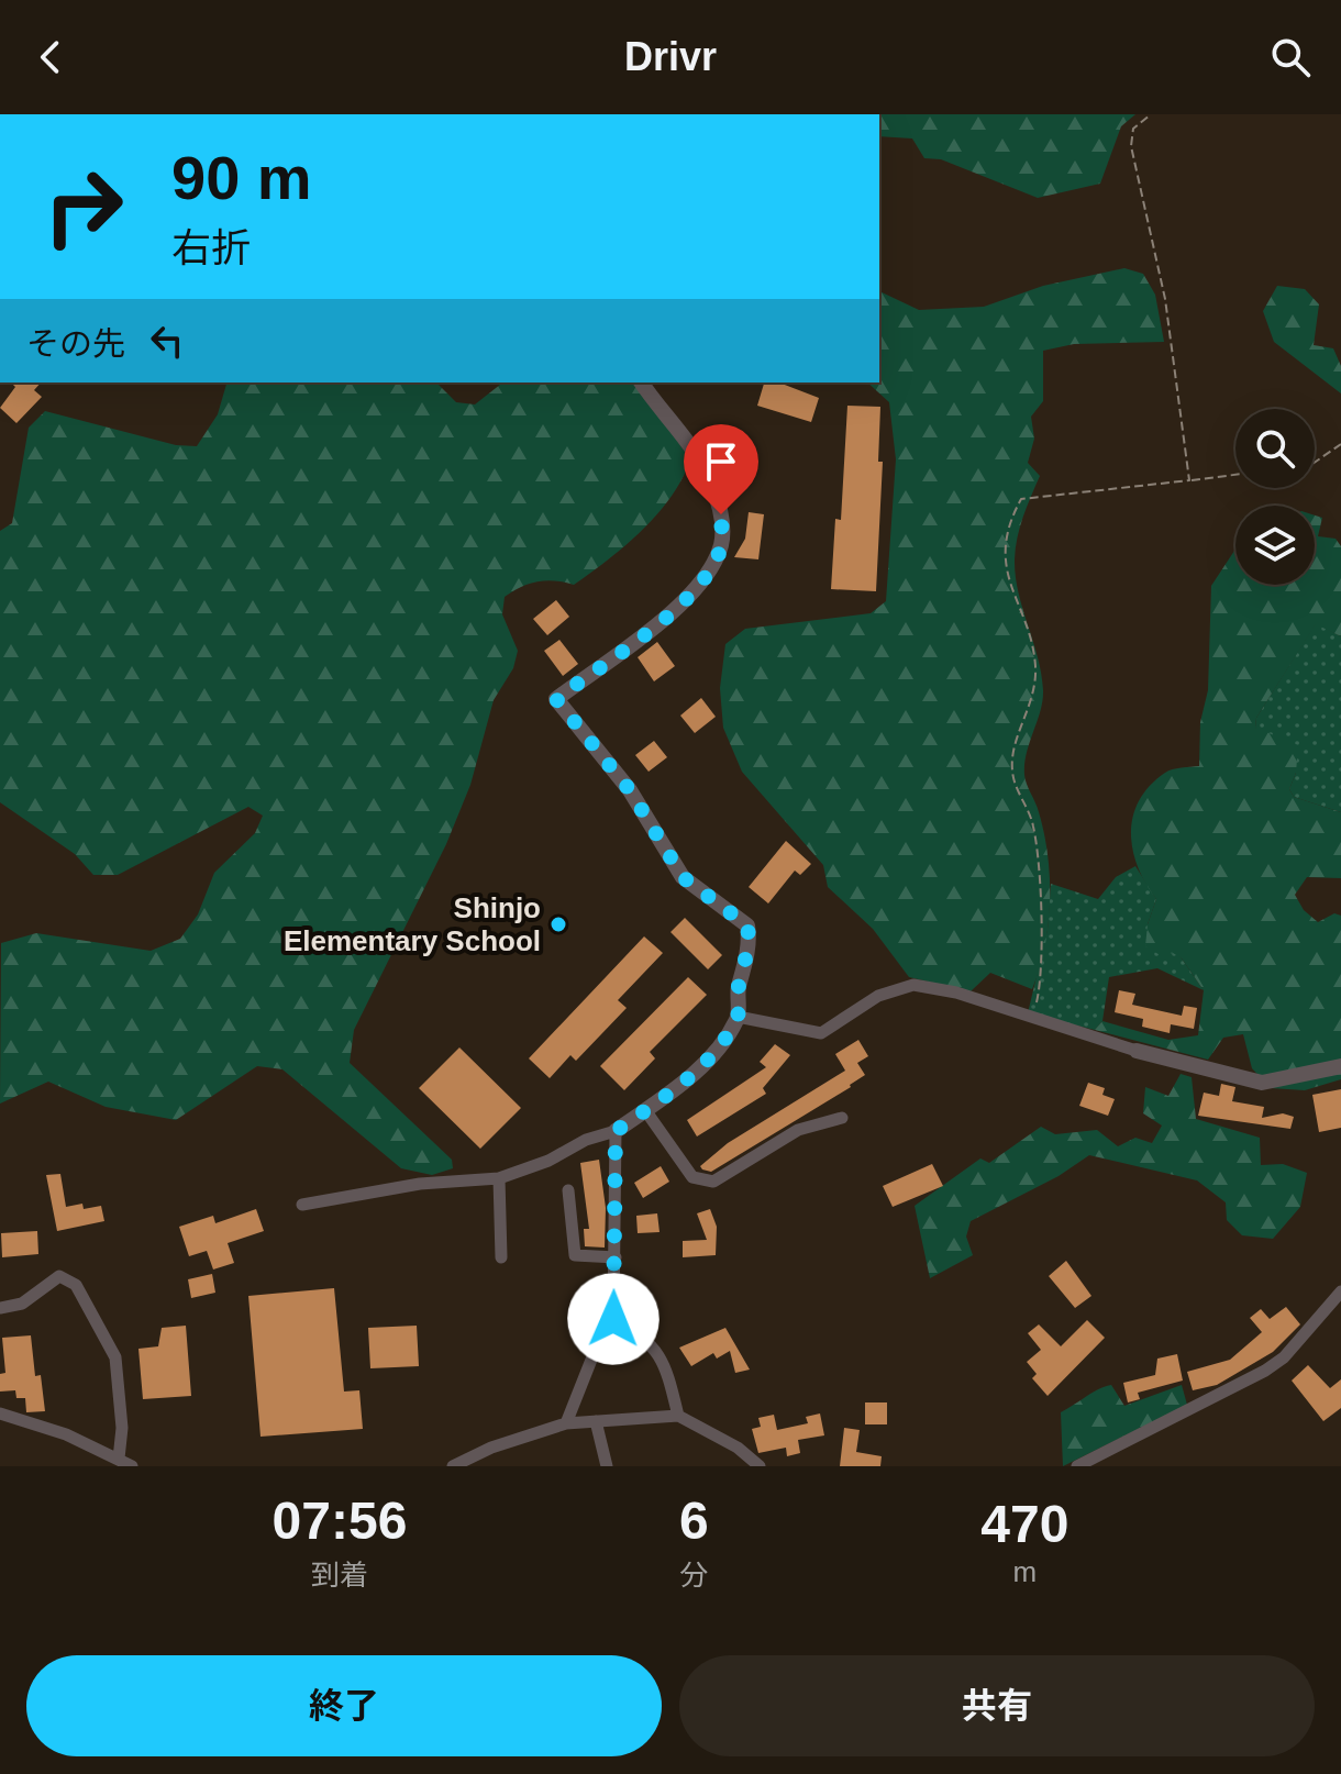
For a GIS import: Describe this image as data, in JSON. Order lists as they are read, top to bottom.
{
  "places": ["Shinjo Elementary School"],
  "page": {
    "header": "Drivr",
    "turn": ["90 m", "右折"],
    "then": "その先",
    "eta": [
      "07:56",
      "到着",
      "6",
      "分",
      "470",
      "m"
    ],
    "buttons": ["終了", "共有"]
  }
}
